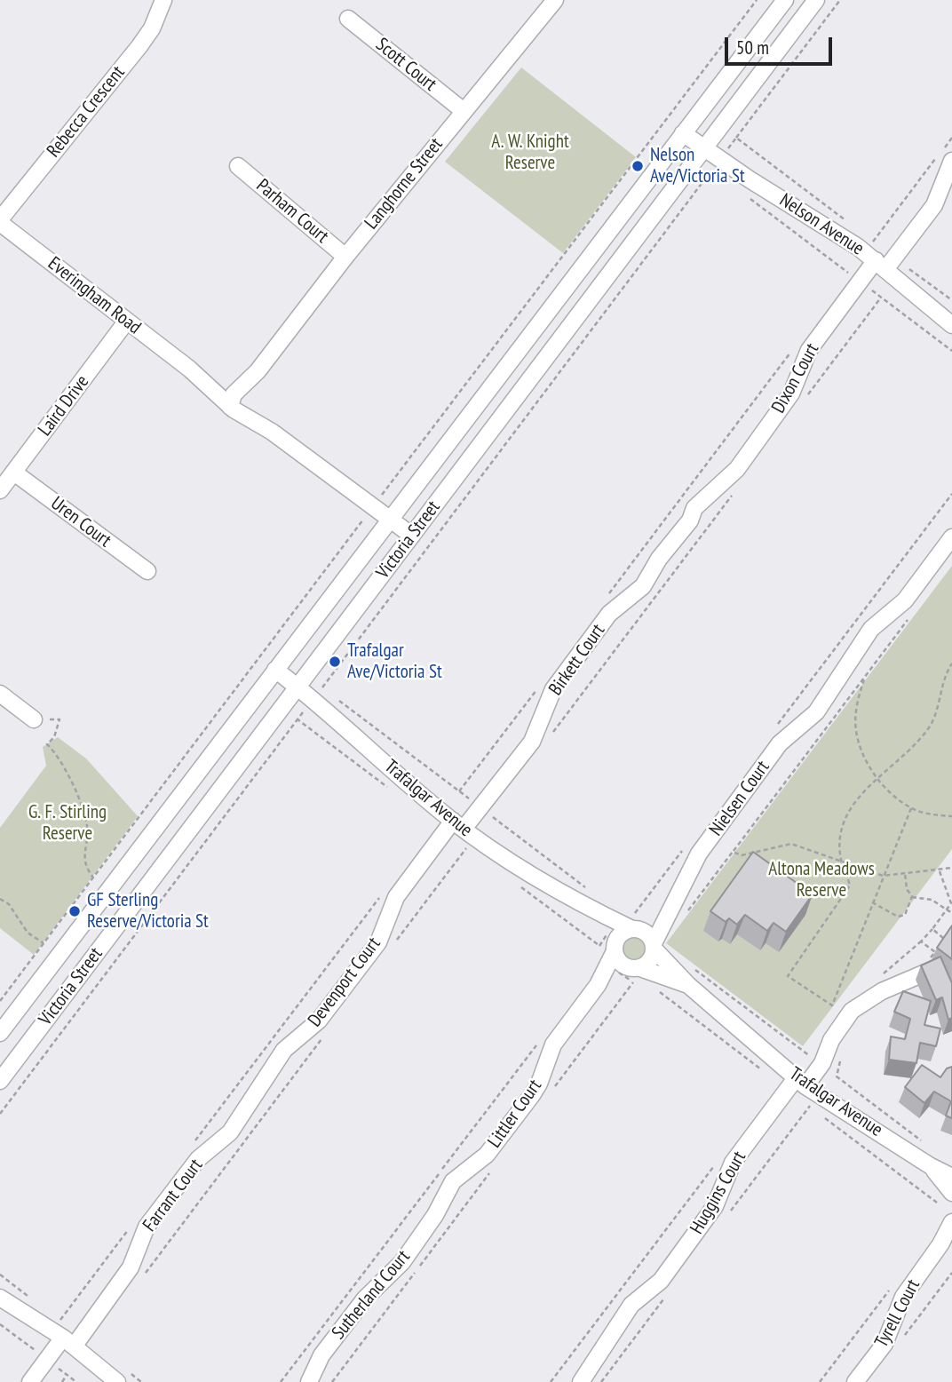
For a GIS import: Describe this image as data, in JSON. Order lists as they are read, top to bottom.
{
  "streets": {
    "street": [
      "Scott Court",
      "Rebecca Crescent",
      "Langhorne Street",
      "Parham Court",
      "Nelson Avenue",
      "Everingham Road",
      "Dixon Court",
      "Laird Drive",
      "Uren Court",
      "Victoria Street",
      "Birkett Court",
      "Trafalgar Avenue",
      "Nielsen Court",
      "Devenport Court",
      "Littler Court",
      "Huggins Court",
      "Farrant Court",
      "Sutherland Court",
      "Tyrell Court"
    ]
  },
  "crossings": [
    ["Scott Court", "Langhorne Street"],
    ["Rebecca Crescent", "Everingham Road"],
    ["Langhorne Street", "Parham Court"],
    ["Langhorne Street", "Everingham Road"],
    ["Nelson Avenue", "Dixon Court"],
    ["Nelson Avenue", "Victoria Street"],
    ["Everingham Road", "Laird Drive"],
    ["Everingham Road", "Victoria Street"],
    ["Dixon Court", "Birkett Court"],
    ["Laird Drive", "Uren Court"],
    ["Victoria Street", "Trafalgar Avenue"],
    ["Birkett Court", "Trafalgar Avenue"],
    ["Birkett Court", "Devenport Court"],
    ["Trafalgar Avenue", "Nielsen Court"],
    ["Trafalgar Avenue", "Devenport Court"],
    ["Trafalgar Avenue", "Littler Court"],
    ["Trafalgar Avenue", "Huggins Court"],
    ["Nielsen Court", "Littler Court"],
    ["Devenport Court", "Farrant Court"],
    ["Littler Court", "Sutherland Court"]
  ],
  "parks": ["A. W. Knight Reserve", "G. F. Stirling Reserve", "Altona Meadows Reserve"],
  "places": ["Nelson Ave/Victoria St", "Trafalgar Ave/Victoria St", "GF Sterling Reserve/Victoria St"],
  "scale_bar": "50 m"
}
